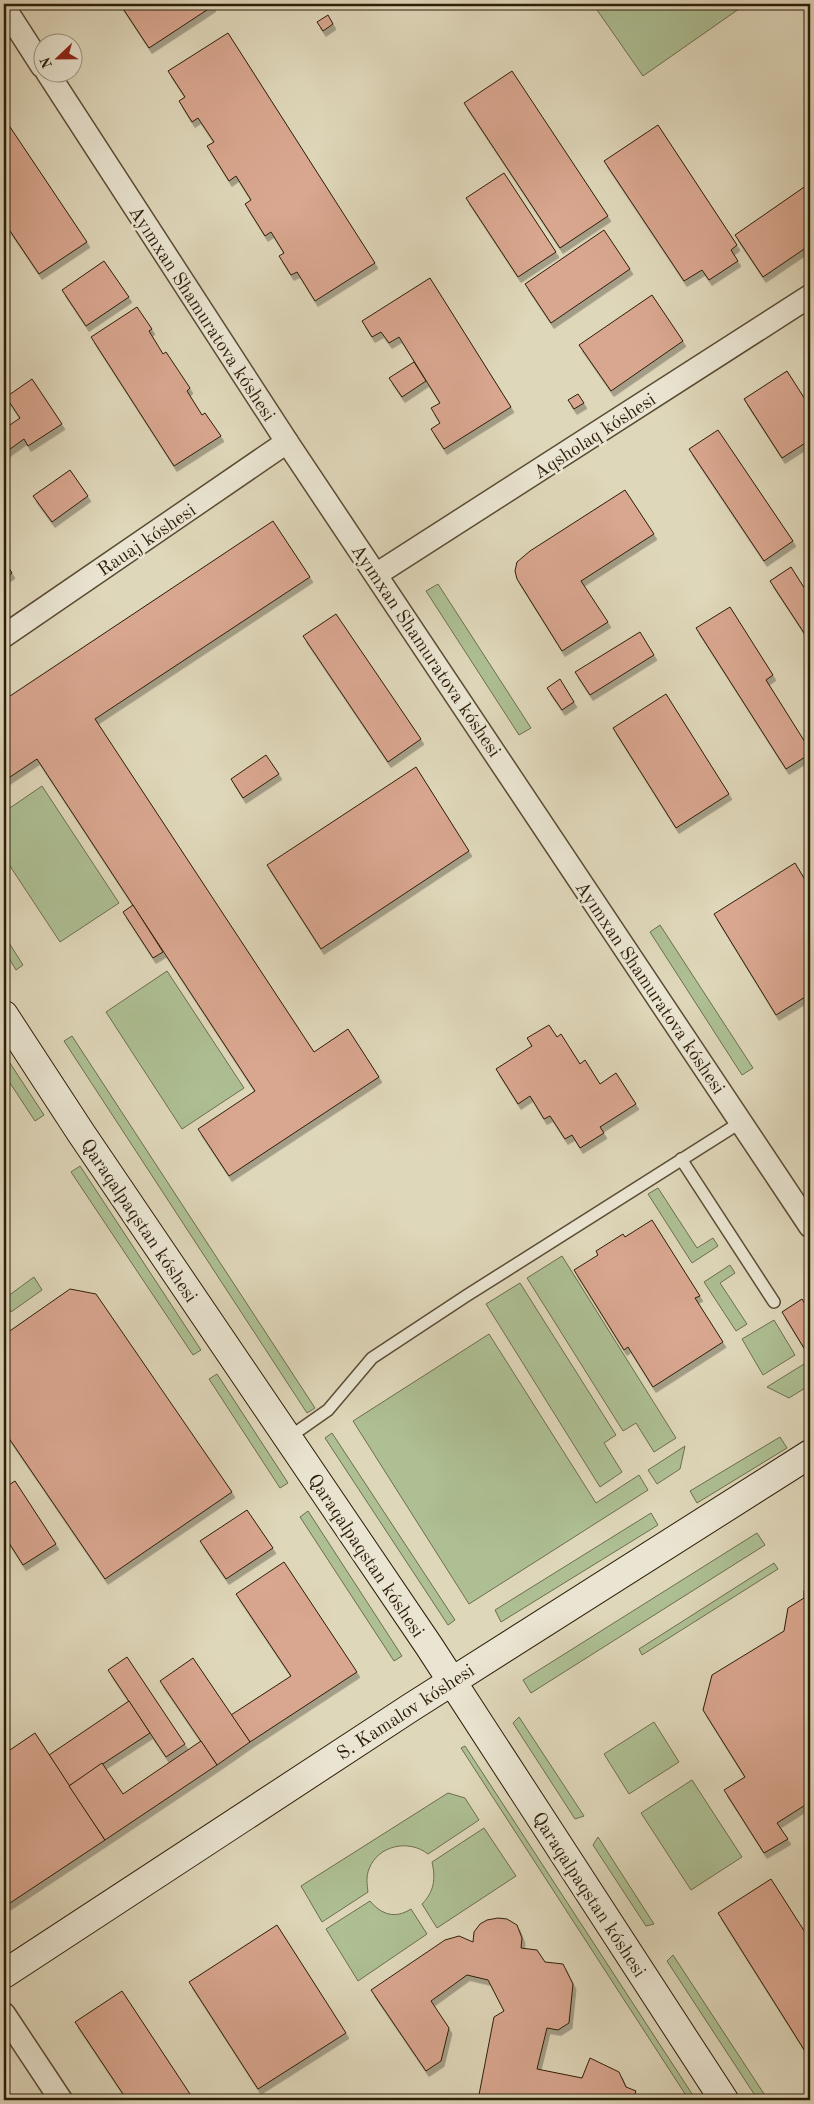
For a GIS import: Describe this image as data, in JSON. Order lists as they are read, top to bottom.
{
  "streets": {
    "street": [
      "Ayımxan Shamuratova kóshesi",
      "Aqsholaq kóshesi",
      "Rauaj kóshesi",
      "Qaraqalpaqstan kóshesi",
      "S. Kamalov kóshesi"
    ]
  },
  "crossings": [
    ["Ayımxan Shamuratova kóshesi", "Aqsholaq kóshesi"],
    ["Ayımxan Shamuratova kóshesi", "Rauaj kóshesi"],
    ["Qaraqalpaqstan kóshesi", "S. Kamalov kóshesi"]
  ],
  "north": "left"
}
